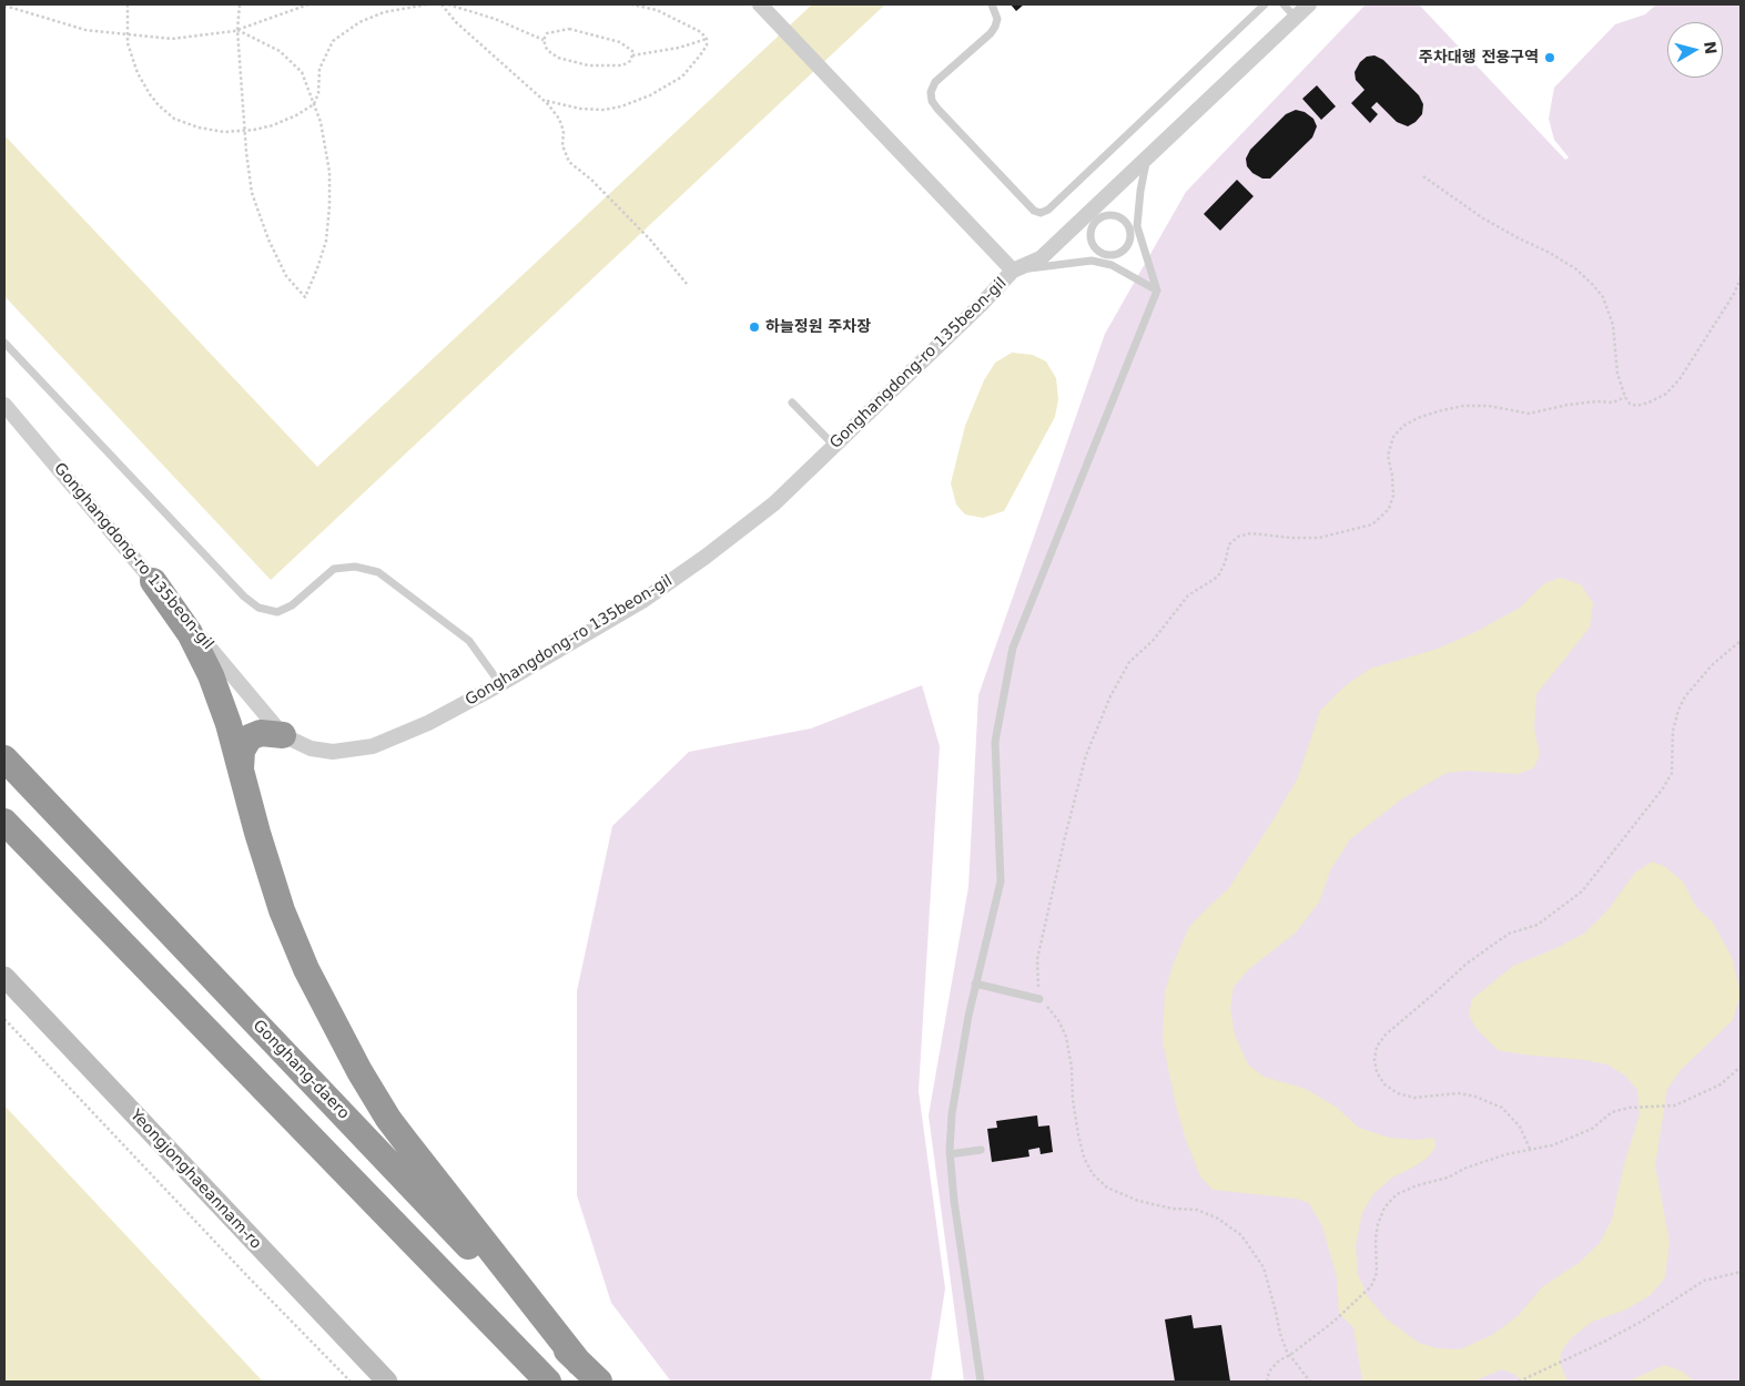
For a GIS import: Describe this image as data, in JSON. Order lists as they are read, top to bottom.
{
  "streets": {
    "highway": ["Gonghang-daero"],
    "main road": ["Yeongjonghaeannam-ro"],
    "street": ["Gonghangdong-ro 135beon-gil"]
  },
  "places": ["주차대행 전용구역", "하늘정원 주차장"],
  "north": "right"
}
